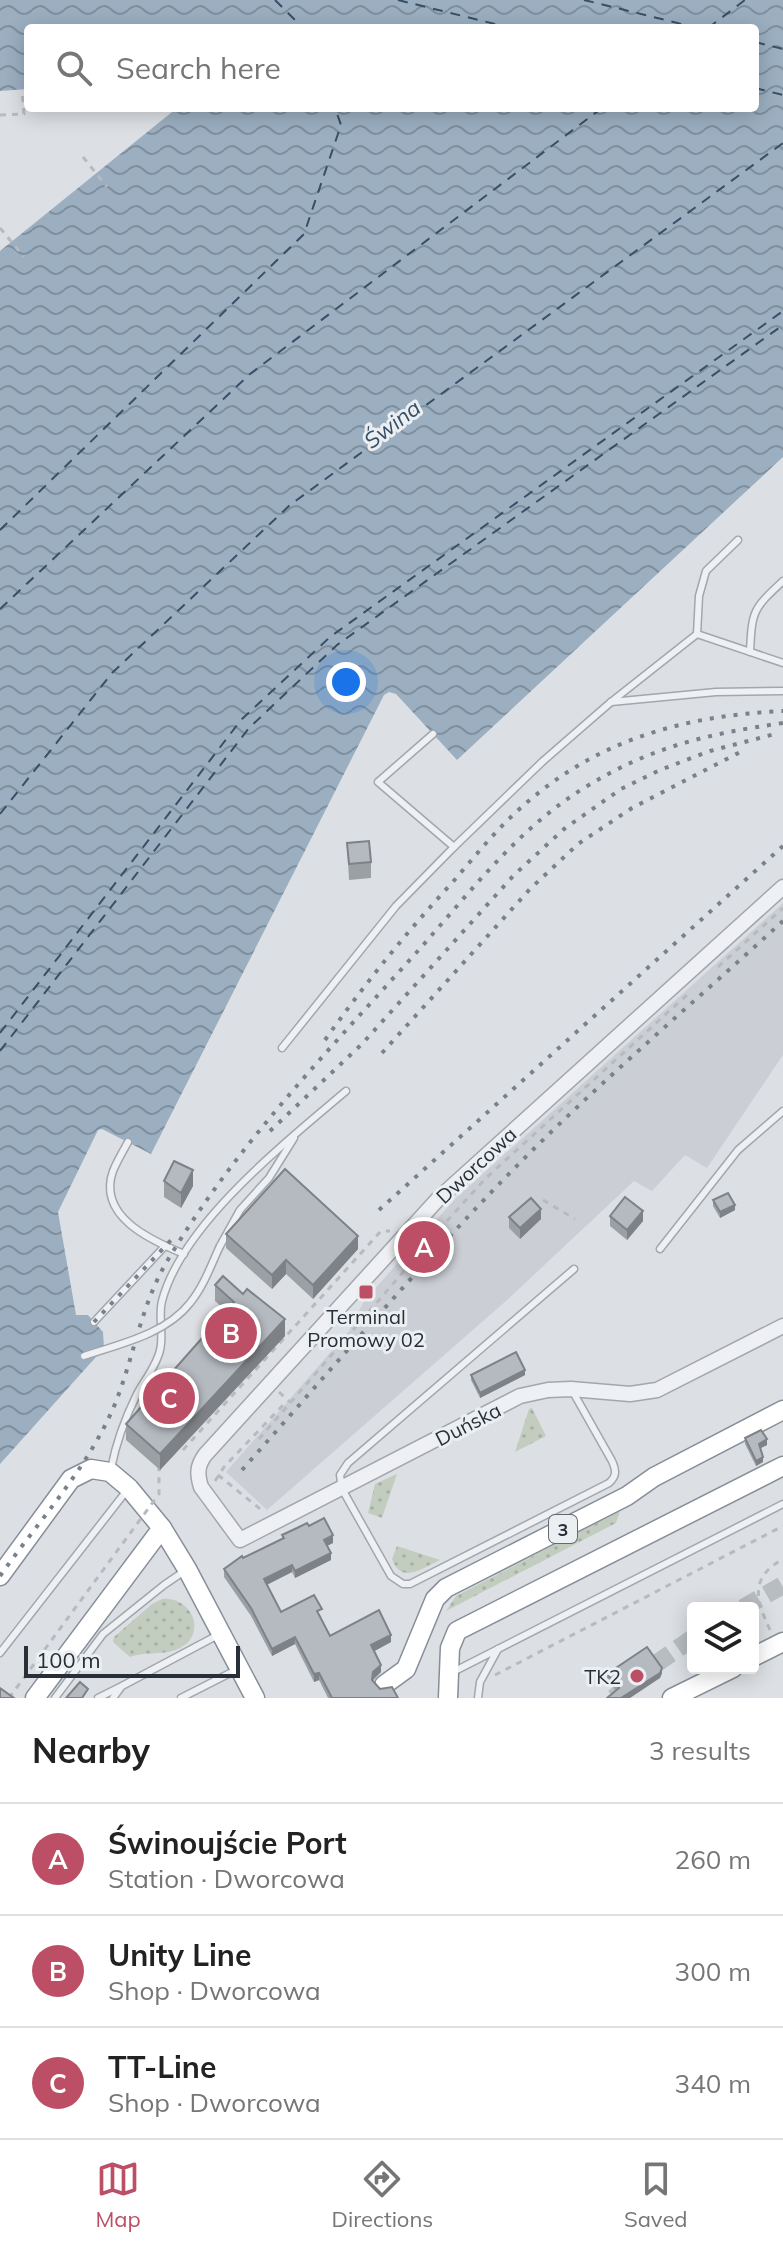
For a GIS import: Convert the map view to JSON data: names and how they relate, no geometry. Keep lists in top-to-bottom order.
{
  "streets": {
    "highway": ["3"],
    "street": ["Dworcowa", "Duńska"]
  },
  "crossings": [
    ["Dworcowa", "Duńska"]
  ],
  "water": ["Świna"],
  "places": {
    "transit": ["Terminal Promowy 02"],
    "other": ["TK2"]
  },
  "scale_bar": "100 m",
  "page": {
    "search": "Search here",
    "pins": ["A", "B", "C"],
    "scale": "100 m",
    "heading": ["Nearby", "3 results"],
    "list": [
      {
        "mark": "A",
        "name": "Świnoujście Port",
        "note": "Station · Dworcowa",
        "value": "260 m"
      },
      {
        "mark": "B",
        "name": "Unity Line",
        "note": "Shop · Dworcowa",
        "value": "300 m"
      },
      {
        "mark": "C",
        "name": "TT-Line",
        "note": "Shop · Dworcowa",
        "value": "340 m"
      }
    ],
    "nav": ["Map", "Directions", "Saved"]
  }
}
